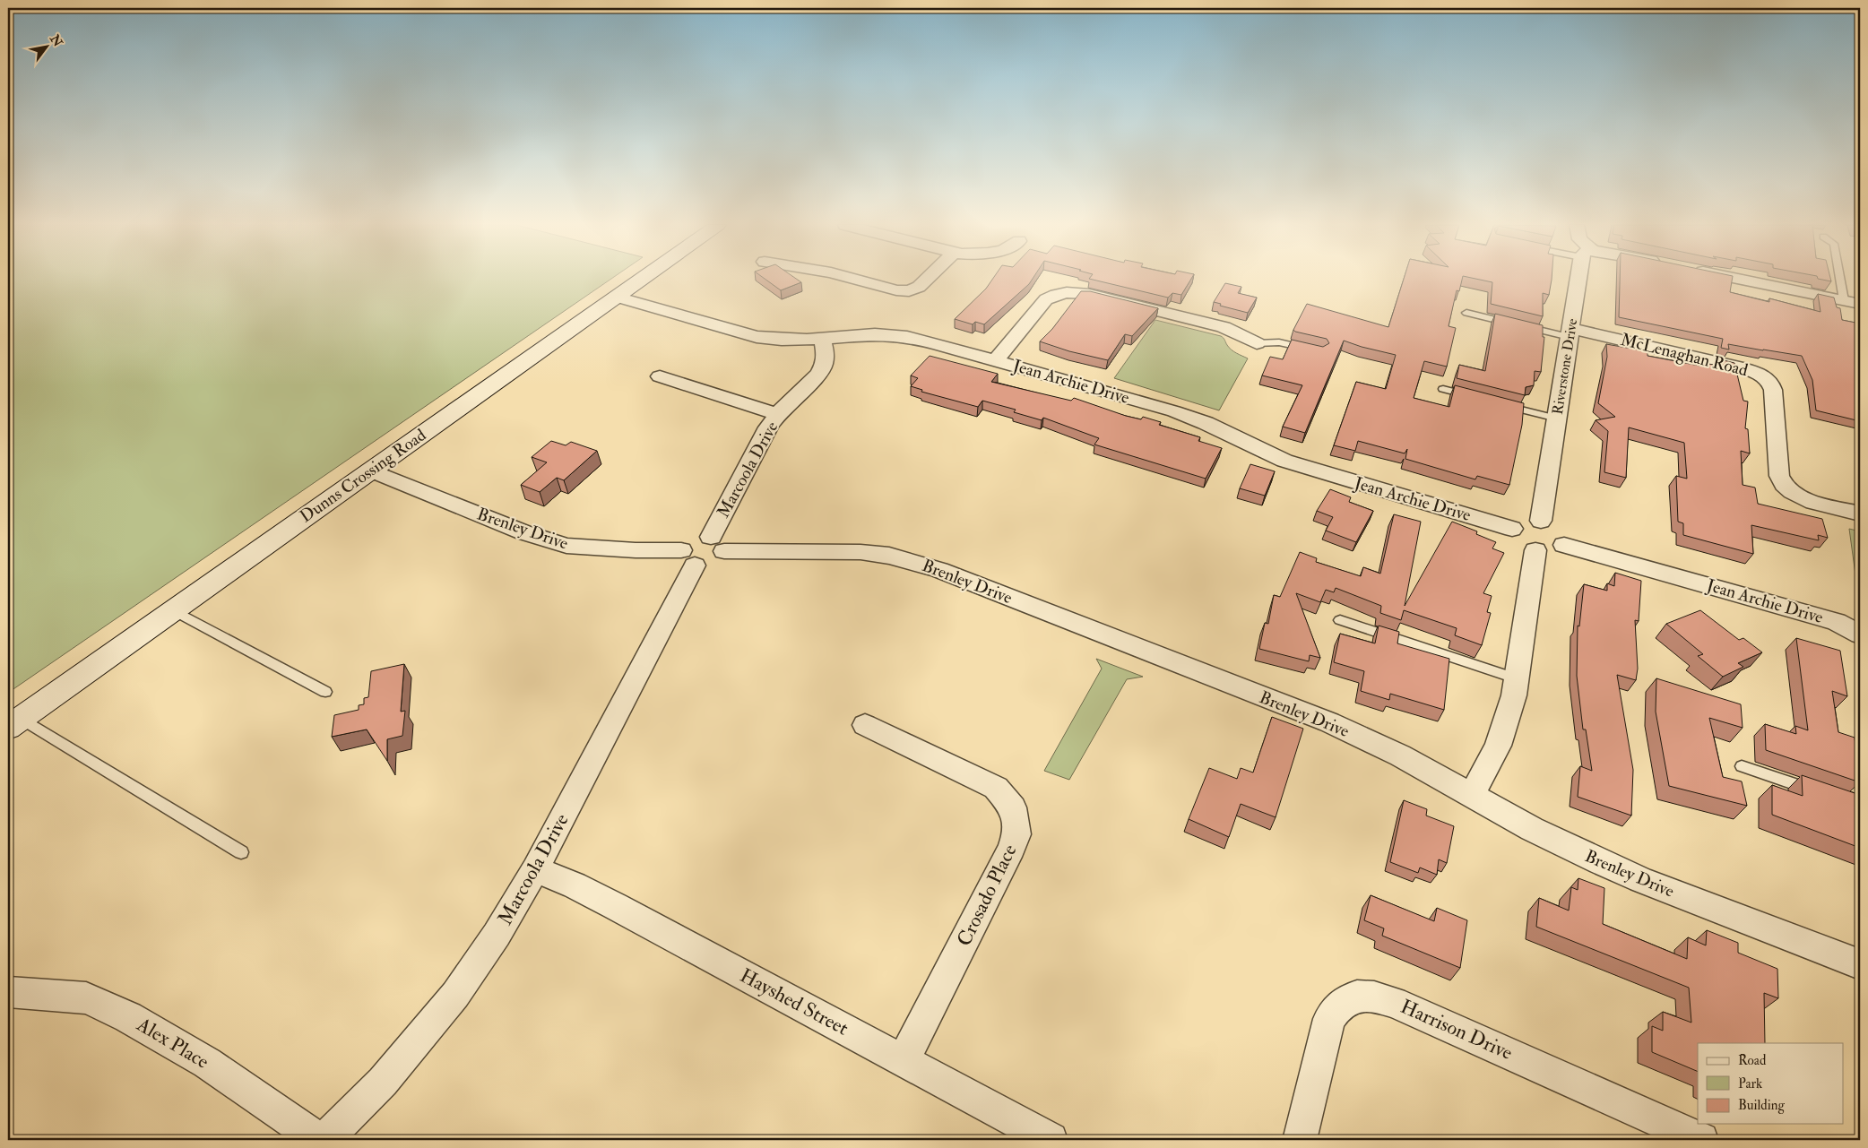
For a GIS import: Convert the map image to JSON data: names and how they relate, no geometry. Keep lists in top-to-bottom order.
{
  "streets": {
    "street": [
      "McLenaghan Road",
      "Riverstone Drive",
      "Jean Archie Drive",
      "Marcoola Drive",
      "Dunns Crossing Road",
      "Brenley Drive",
      "Crosado Place",
      "Hayshed Street",
      "Harrison Drive",
      "Alex Place"
    ]
  },
  "crossings": [
    ["McLenaghan Road", "Riverstone Drive"],
    ["Jean Archie Drive", "Marcoola Drive"],
    ["Jean Archie Drive", "Dunns Crossing Road"],
    ["Marcoola Drive", "Brenley Drive"],
    ["Marcoola Drive", "Hayshed Street"],
    ["Dunns Crossing Road", "Brenley Drive"],
    ["Crosado Place", "Hayshed Street"]
  ],
  "legend": ["Road", "Park", "Building"],
  "north": "top right"
}
